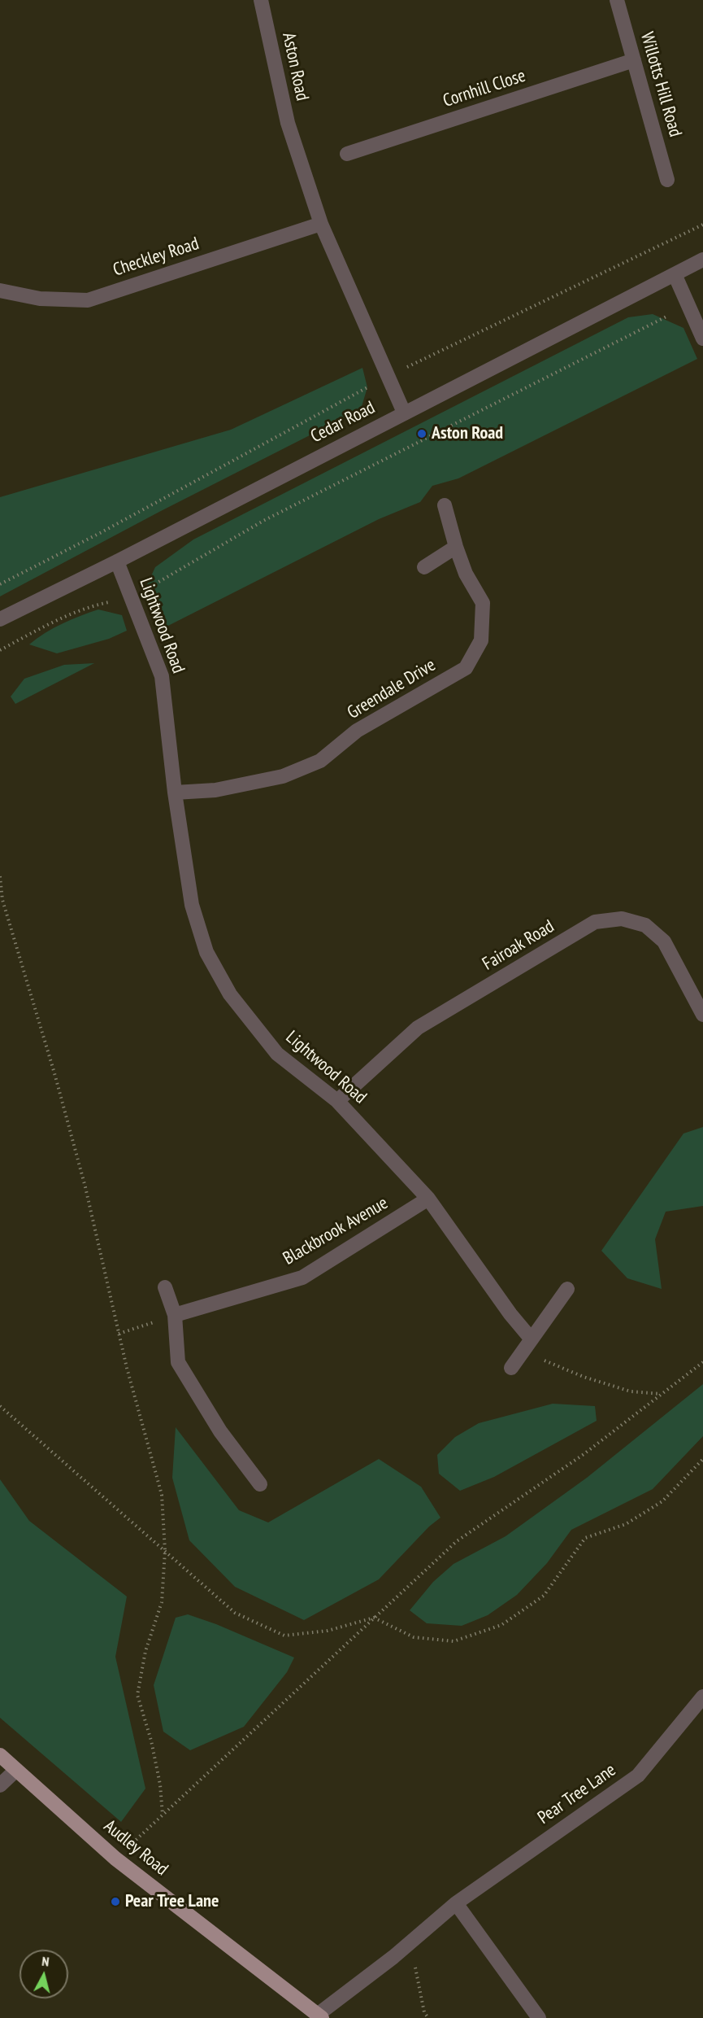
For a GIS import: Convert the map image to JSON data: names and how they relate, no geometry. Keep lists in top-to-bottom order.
{
  "streets": {
    "main road": ["Audley Road"],
    "street": [
      "Aston Road",
      "Willotts Hill Road",
      "Cornhill Close",
      "Checkley Road",
      "Cedar Road",
      "Lightwood Road",
      "Greendale Drive",
      "Fairoak Road",
      "Blackbrook Avenue",
      "Pear Tree Lane"
    ]
  },
  "crossings": [
    ["Aston Road", "Checkley Road"],
    ["Aston Road", "Cedar Road"],
    ["Willotts Hill Road", "Cornhill Close"],
    ["Cedar Road", "Lightwood Road"],
    ["Lightwood Road", "Greendale Drive"],
    ["Lightwood Road", "Fairoak Road"],
    ["Lightwood Road", "Blackbrook Avenue"],
    ["Pear Tree Lane", "Audley Road"]
  ],
  "places": ["Aston Road", "Pear Tree Lane"],
  "north": "top"
}
